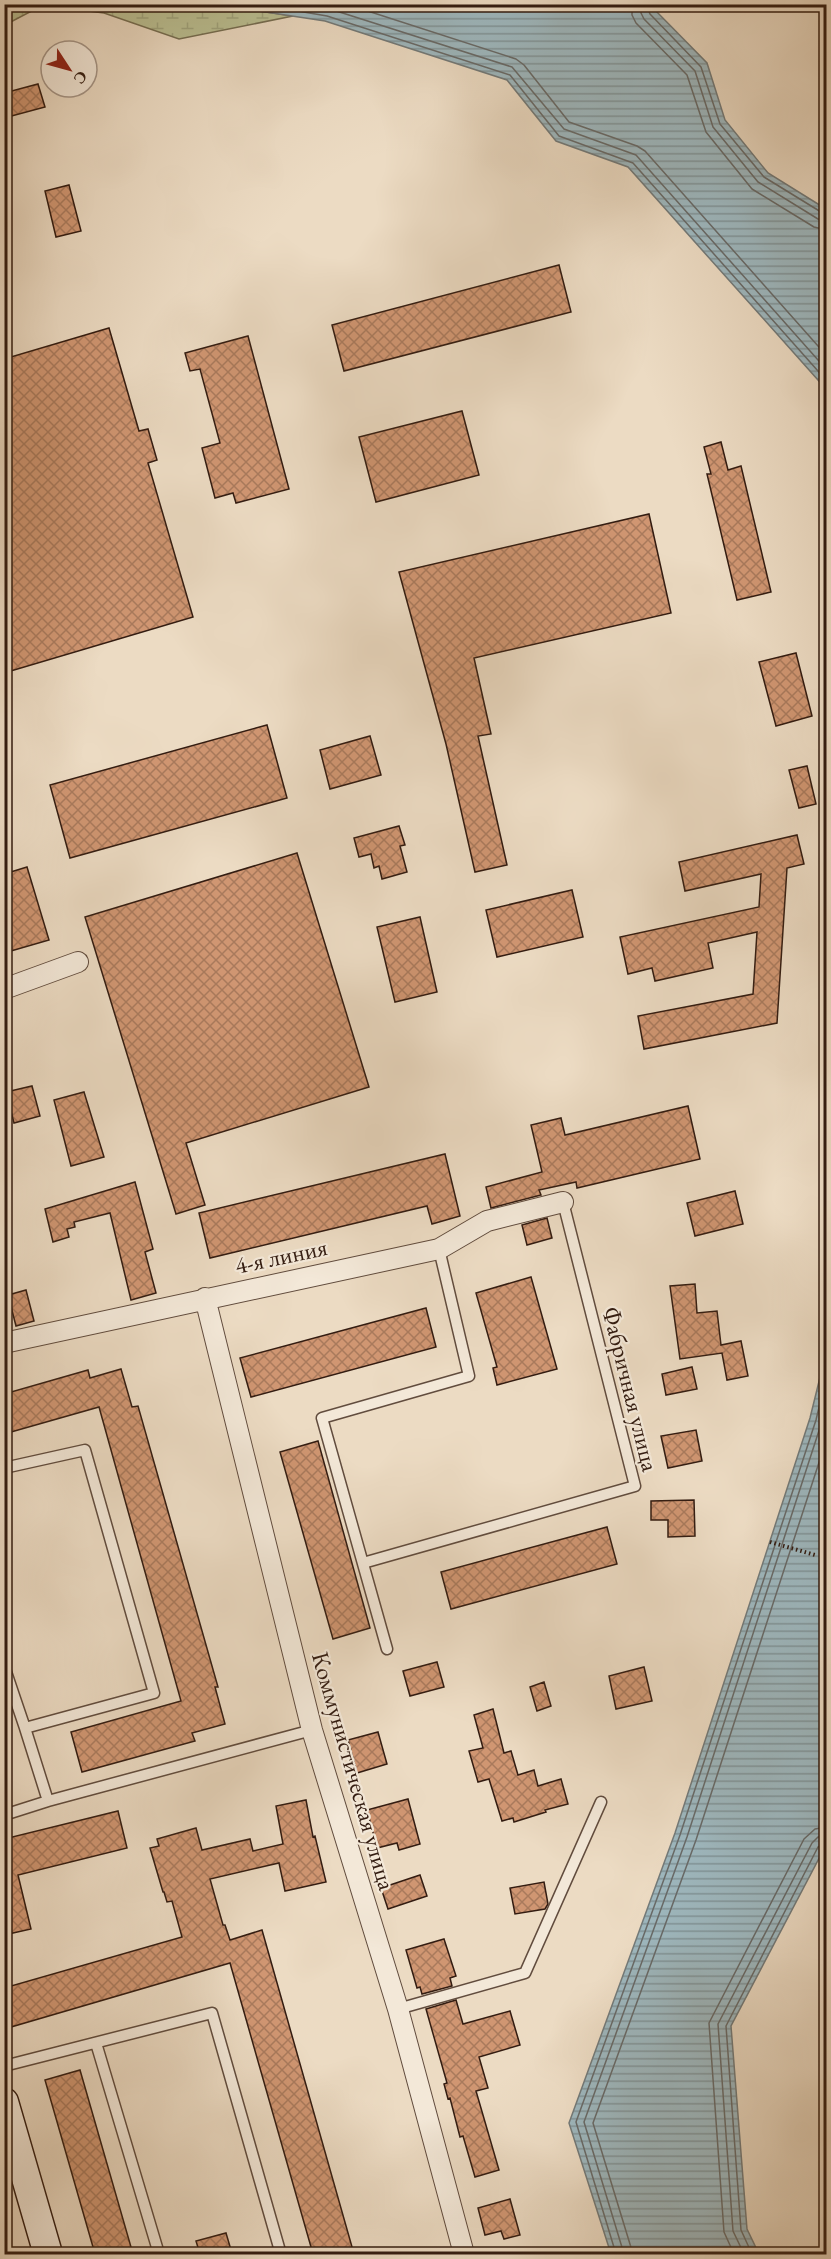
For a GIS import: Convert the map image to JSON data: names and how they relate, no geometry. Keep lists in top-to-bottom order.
{
  "streets": {
    "street": ["4-я линия", "Коммунистическая улица"],
    "lane": ["Фабричная улица"]
  },
  "crossings": [
    ["4-я линия", "Фабричная улица"],
    ["4-я линия", "Коммунистическая улица"]
  ],
  "north": "bottom right"
}
